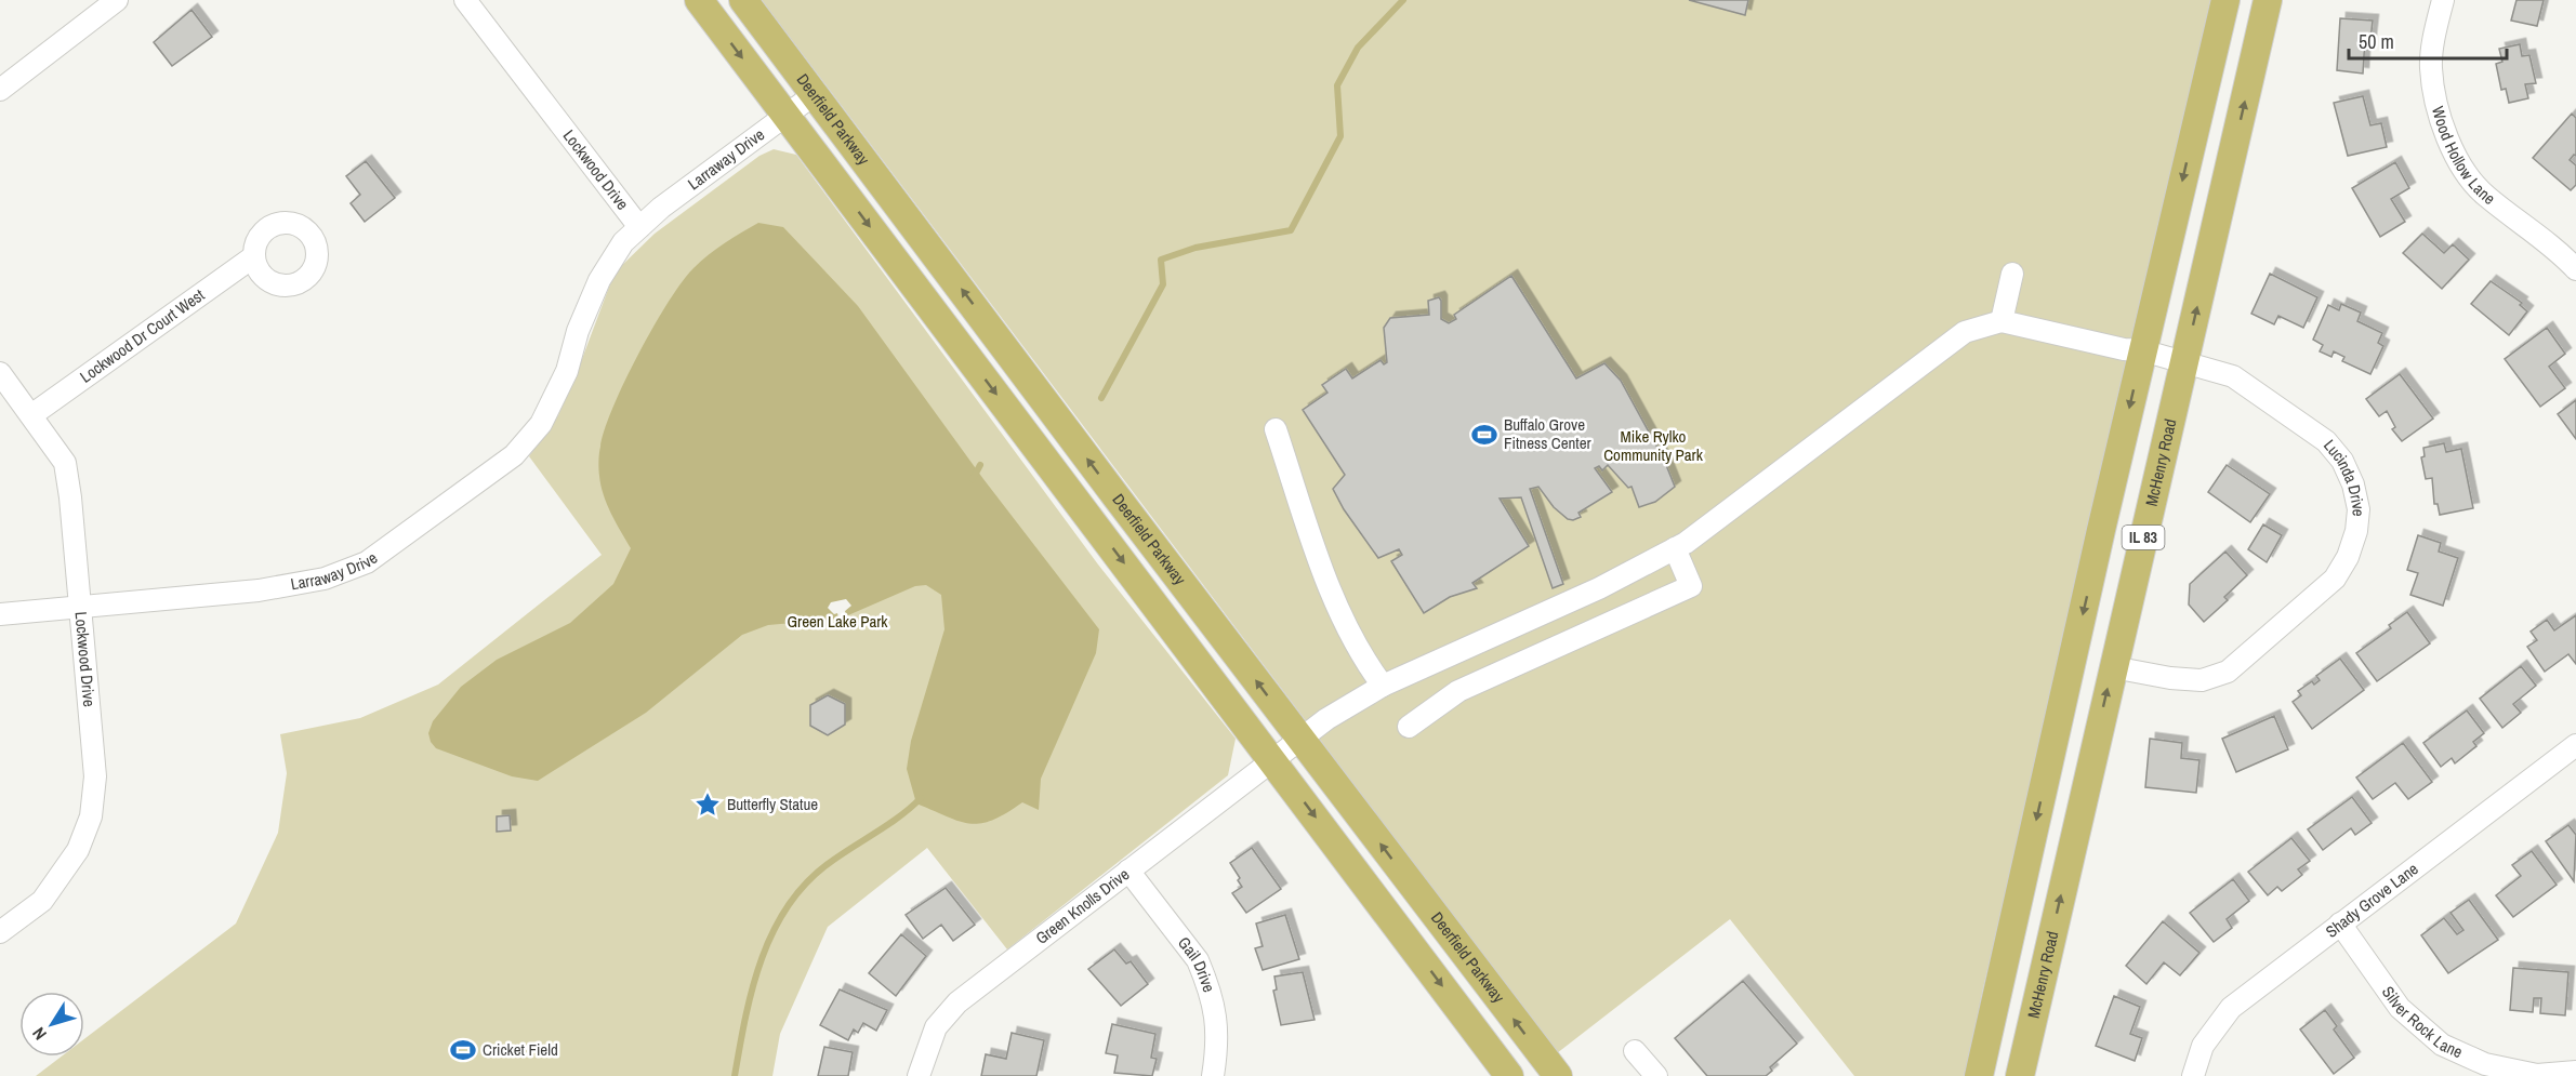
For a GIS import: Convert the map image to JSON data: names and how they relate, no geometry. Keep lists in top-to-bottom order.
{
  "streets": {
    "main road": ["Deerfield Parkway", "McHenry Road", "IL 83"],
    "street": [
      "Wood Hollow Lane",
      "Larraway Drive",
      "Lockwood Drive",
      "Lockwood Dr Court West",
      "Lucinda Drive",
      "Shady Grove Lane",
      "Green Knolls Drive",
      "Gail Drive",
      "Silver Rock Lane"
    ]
  },
  "crossings": [
    ["Deerfield Parkway", "Larraway Drive"],
    ["Deerfield Parkway", "Green Knolls Drive"],
    ["Larraway Drive", "Lockwood Drive"],
    ["Lockwood Drive", "Lockwood Dr Court West"],
    ["McHenry Road", "Lucinda Drive"],
    ["Lucinda Drive", "IL 83"],
    ["Lucinda Drive", "Green Knolls Drive"],
    ["Shady Grove Lane", "Silver Rock Lane"],
    ["Green Knolls Drive", "Gail Drive"]
  ],
  "parks": ["Mike Rylko Community Park", "Green Lake Park"],
  "places": {
    "sports": ["Buffalo Grove Fitness Center", "Cricket Field"],
    "place": ["Butterfly Statue"]
  },
  "scale_bar": "50 m",
  "north": "bottom left"
}
